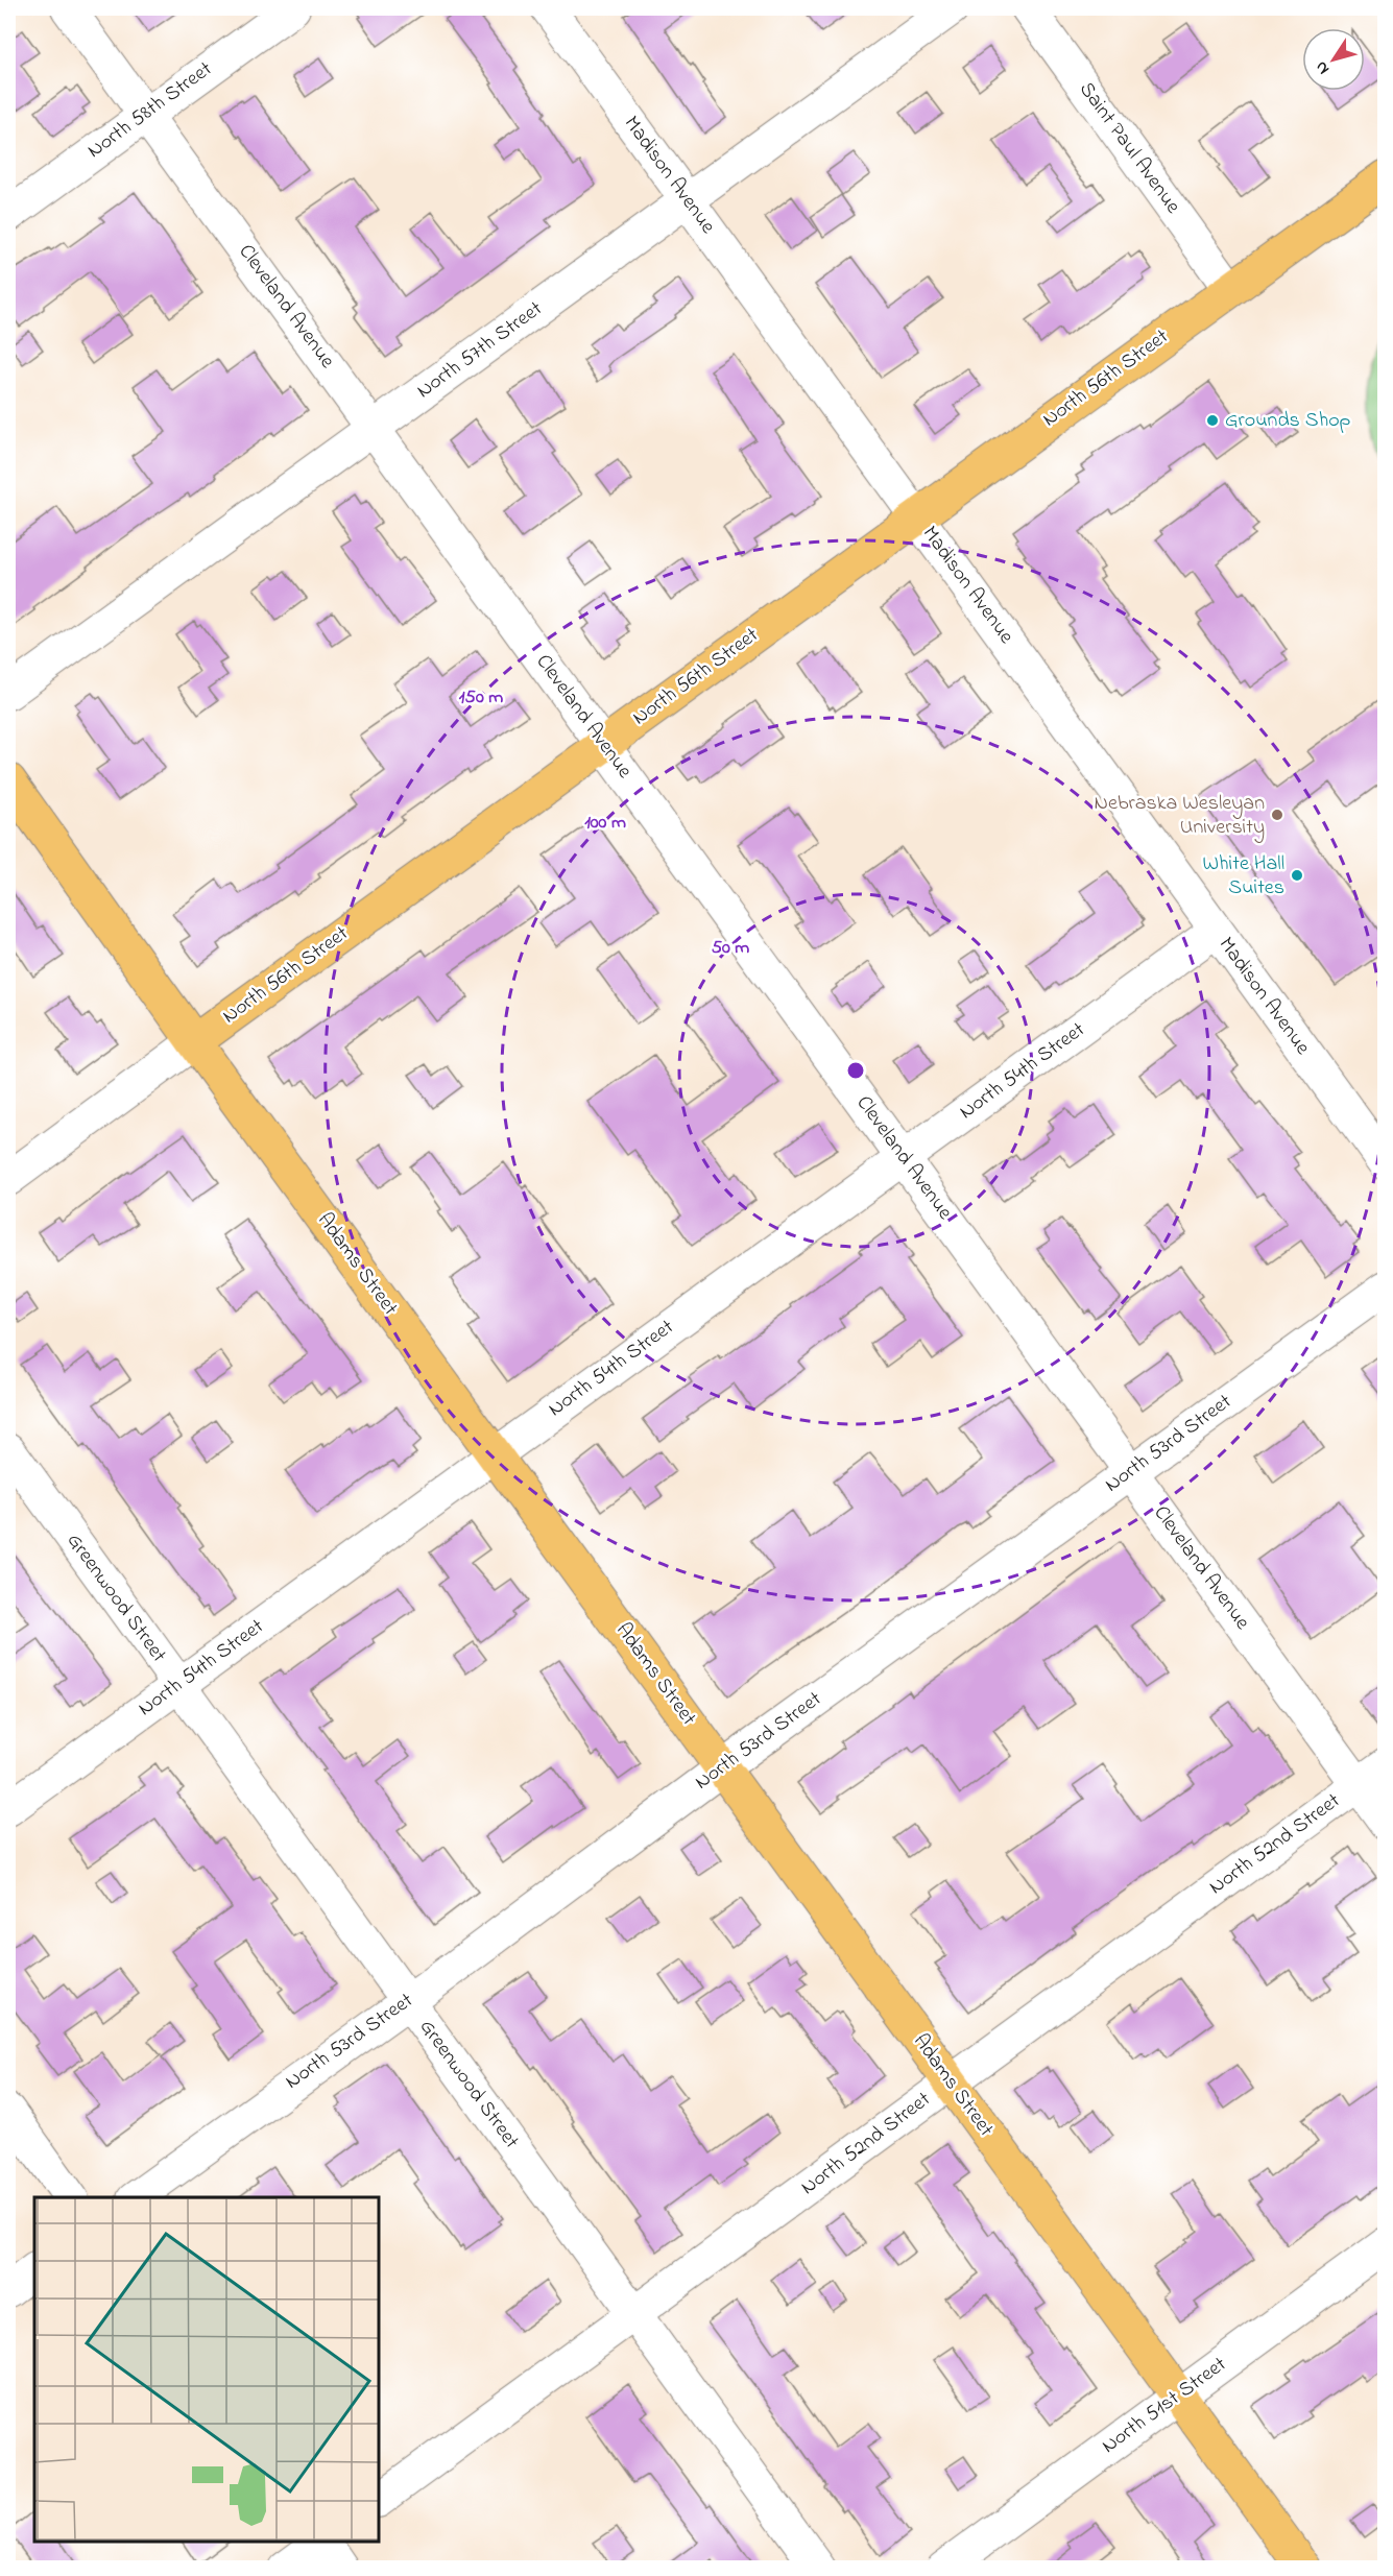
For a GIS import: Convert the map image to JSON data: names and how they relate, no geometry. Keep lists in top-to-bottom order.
{
  "streets": {
    "main road": ["North 56th Street", "Adams Street"],
    "street": [
      "North 58th Street",
      "Saint Paul Avenue",
      "Madison Avenue",
      "Cleveland Avenue",
      "North 57th Street",
      "North 54th Street",
      "North 53rd Street",
      "Greenwood Street",
      "North 52nd Street",
      "North 51st Street"
    ]
  },
  "crossings": [
    ["North 58th Street", "Cleveland Avenue"],
    ["Saint Paul Avenue", "North 56th Street"],
    ["Madison Avenue", "North 57th Street"],
    ["Madison Avenue", "North 56th Street"],
    ["Madison Avenue", "North 54th Street"],
    ["Cleveland Avenue", "North 57th Street"],
    ["Cleveland Avenue", "North 56th Street"],
    ["Cleveland Avenue", "North 54th Street"],
    ["Cleveland Avenue", "North 53rd Street"],
    ["Cleveland Avenue", "North 52nd Street"],
    ["North 56th Street", "Adams Street"],
    ["North 54th Street", "Adams Street"],
    ["North 54th Street", "Greenwood Street"],
    ["Adams Street", "North 53rd Street"],
    ["Adams Street", "North 52nd Street"],
    ["Adams Street", "North 51st Street"],
    ["North 53rd Street", "Greenwood Street"],
    ["Greenwood Street", "North 52nd Street"]
  ],
  "places": ["Grounds Shop", "Nebraska Wesleyan University", "White Hall Suites"],
  "north": "bottom left",
  "rings": ["150 m", "100 m", "50 m"]
}
